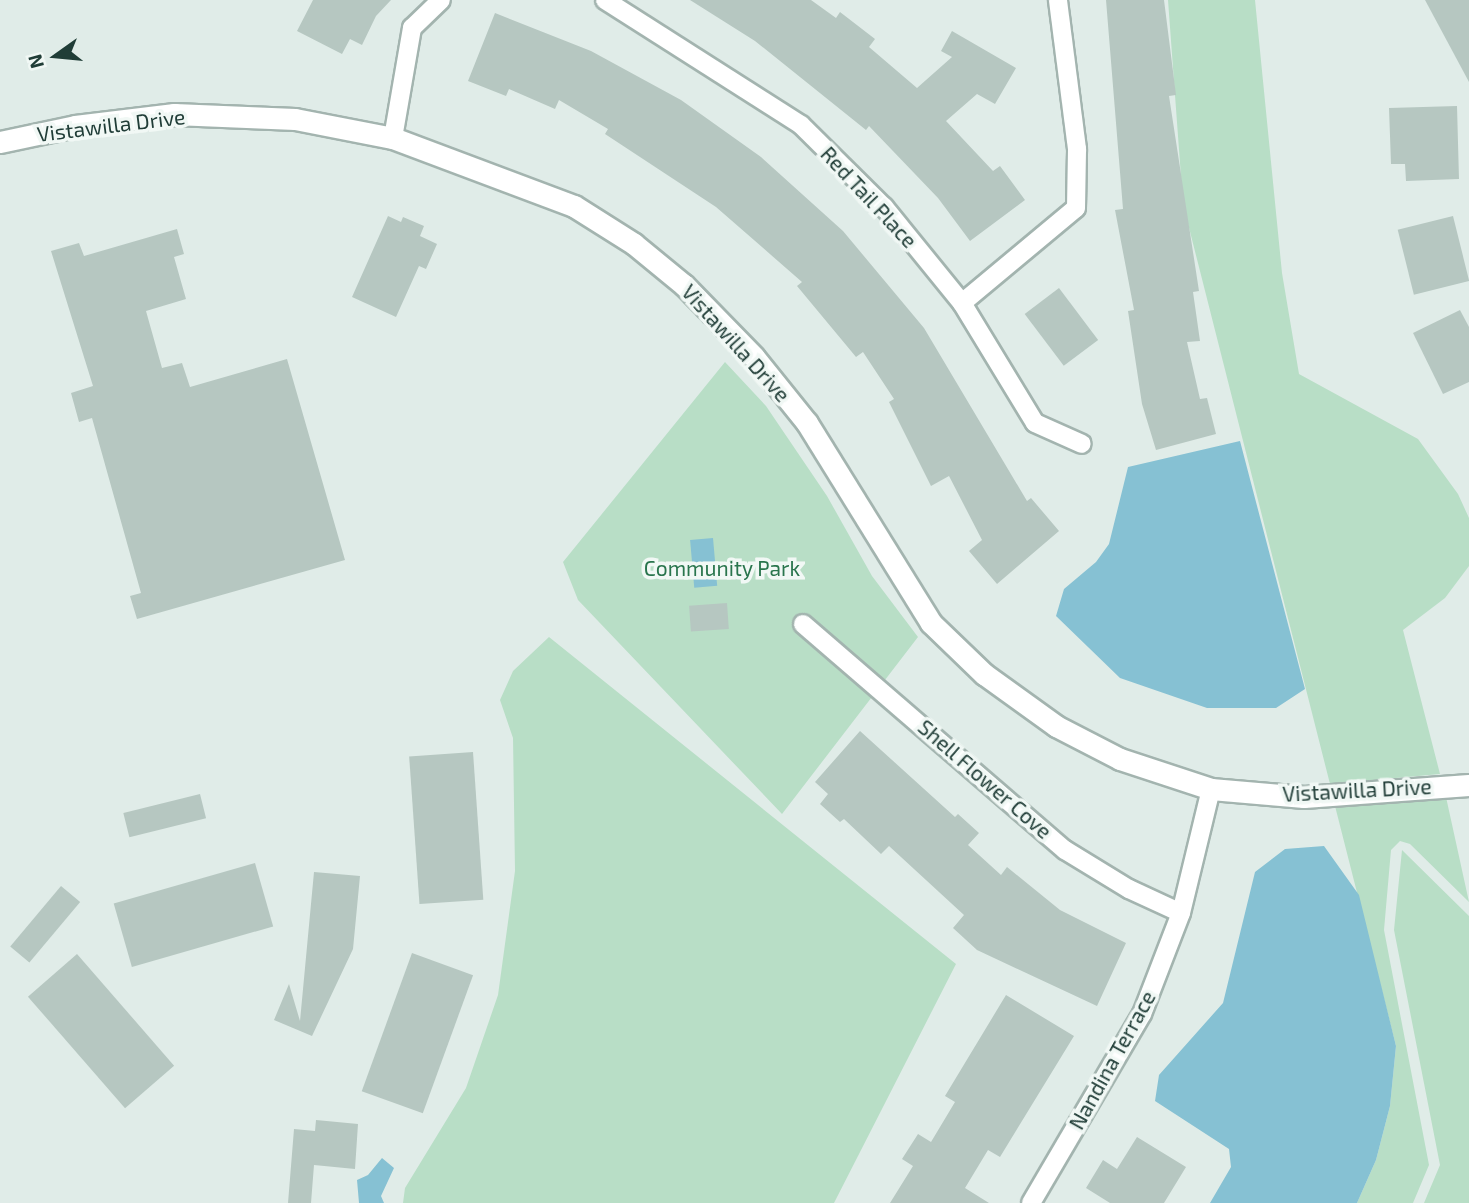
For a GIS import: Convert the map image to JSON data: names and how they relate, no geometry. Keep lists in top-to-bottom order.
{
  "streets": {
    "street": [
      "Vistawilla Drive",
      "Red Tail Place",
      "Shell Flower Cove",
      "Nandina Terrace"
    ]
  },
  "crossings": [
    ["Vistawilla Drive", "Nandina Terrace"],
    ["Shell Flower Cove", "Nandina Terrace"]
  ],
  "parks": ["Community Park"],
  "north": "left"
}
